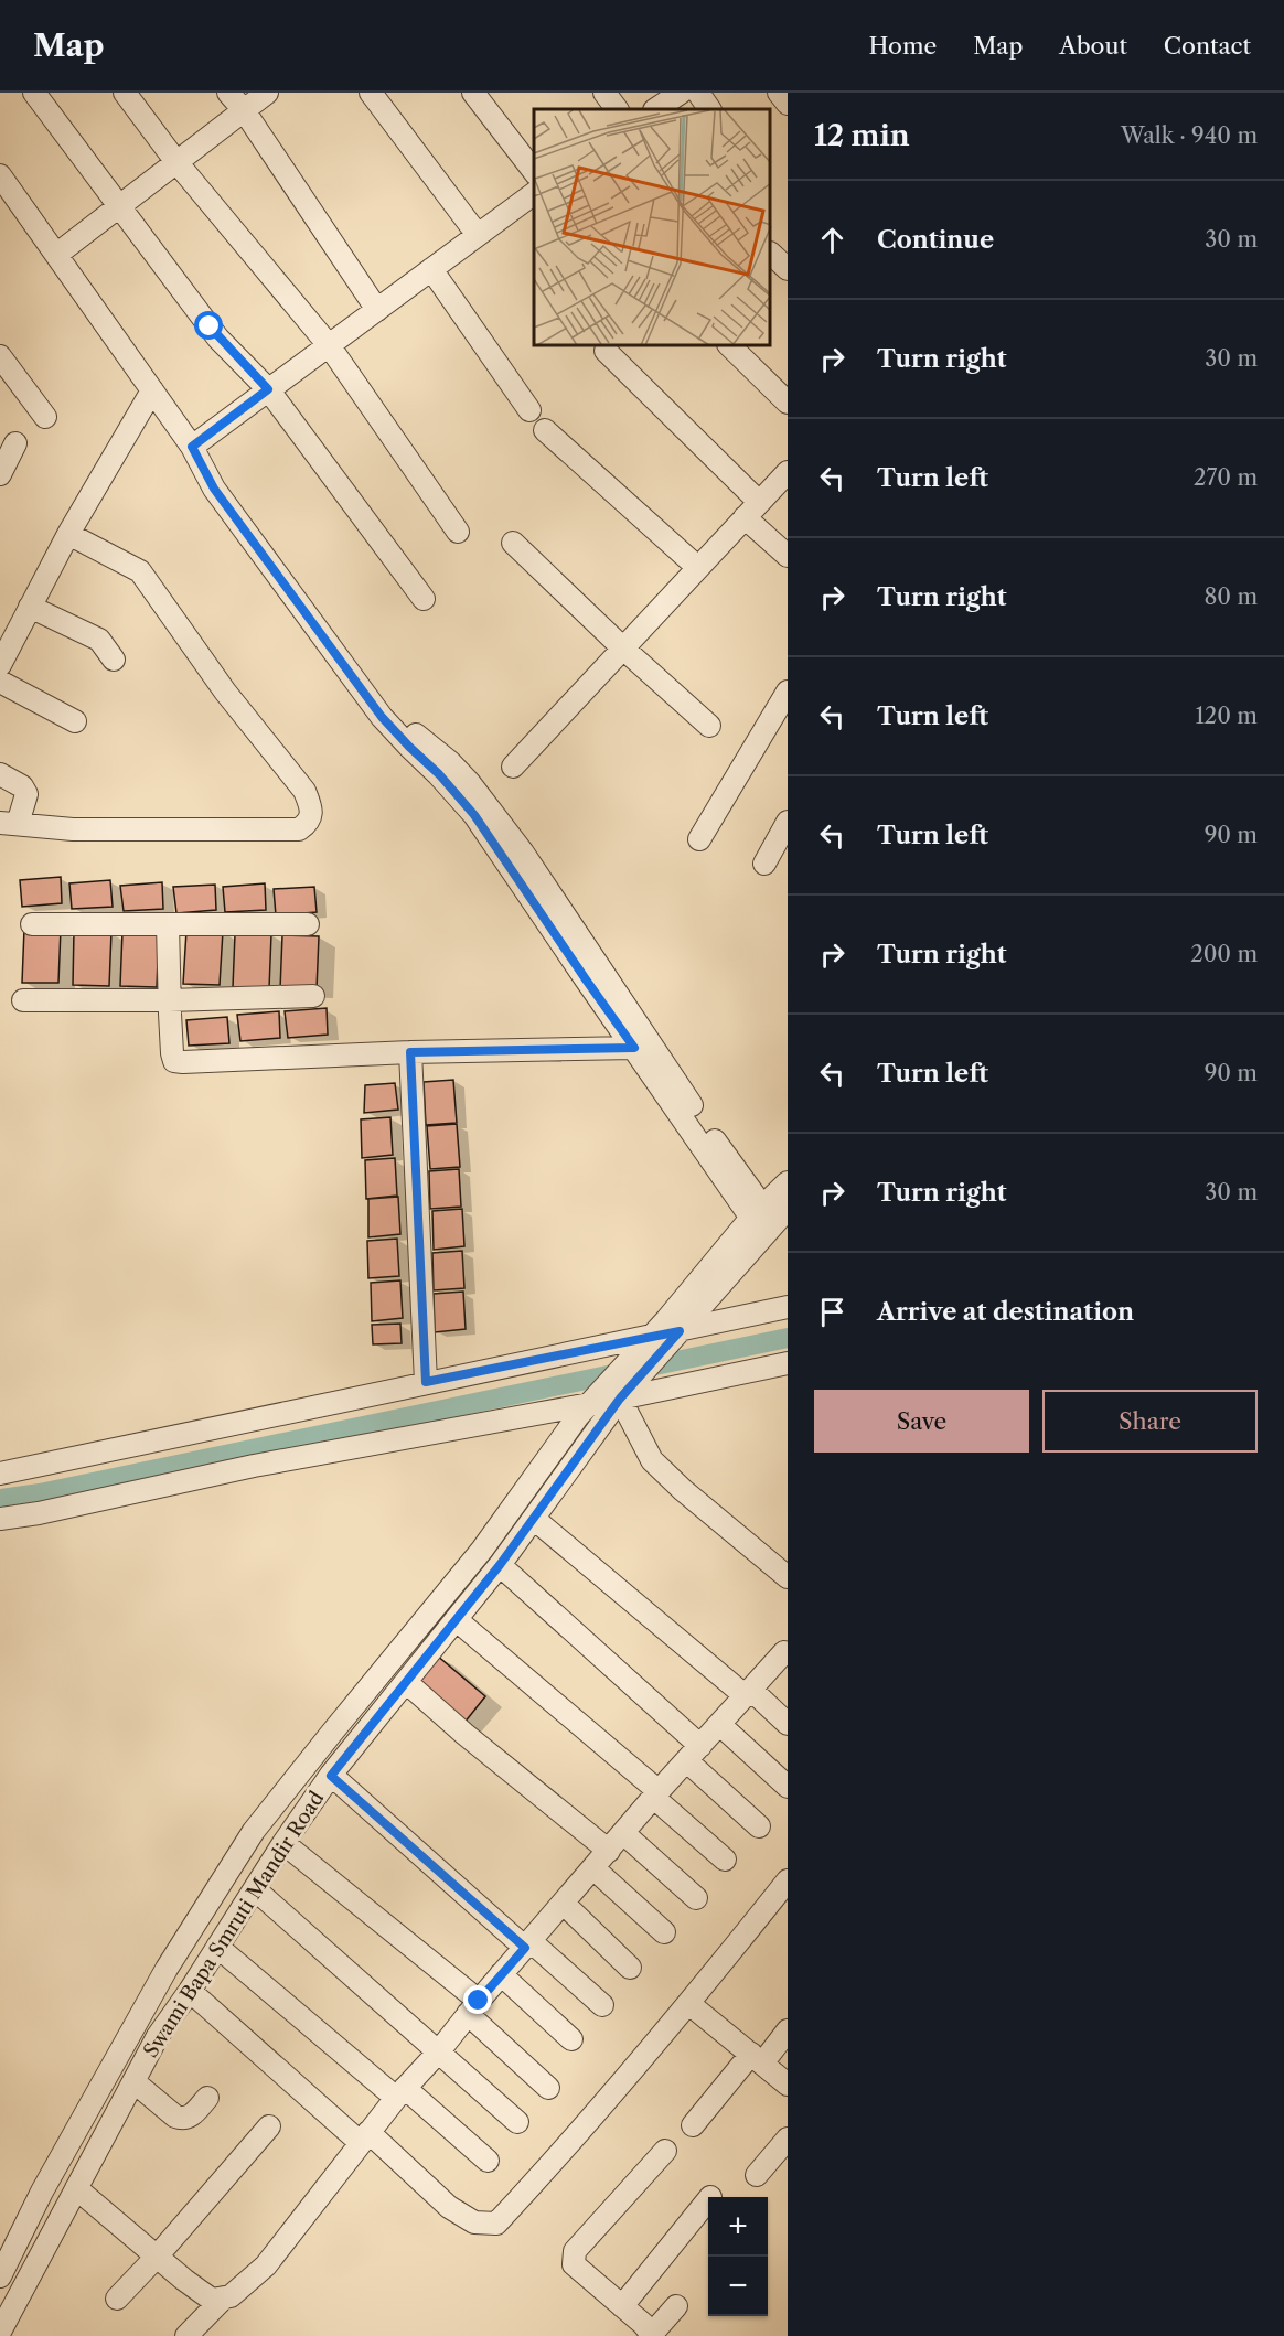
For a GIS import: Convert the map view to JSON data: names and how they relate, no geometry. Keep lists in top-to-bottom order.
{
  "streets": {
    "street": ["Swami Bapa Smruti Mandir Road"]
  },
  "page": {
    "header": "Map",
    "nav": [
      "Home",
      "Map",
      "About",
      "Contact"
    ],
    "heading": ["12 min", "Walk · 940 m"],
    "list": [
      ["Continue", "30 m"],
      ["Turn right", "30 m"],
      ["Turn left", "270 m"],
      ["Turn right", "80 m"],
      ["Turn left", "120 m"],
      ["Turn left", "90 m"],
      ["Turn right", "200 m"],
      ["Turn left", "90 m"],
      ["Turn right", "30 m"],
      "Arrive at destination"
    ],
    "buttons": ["Save", "Share"],
    "map_buttons": ["+", "−"]
  }
}
